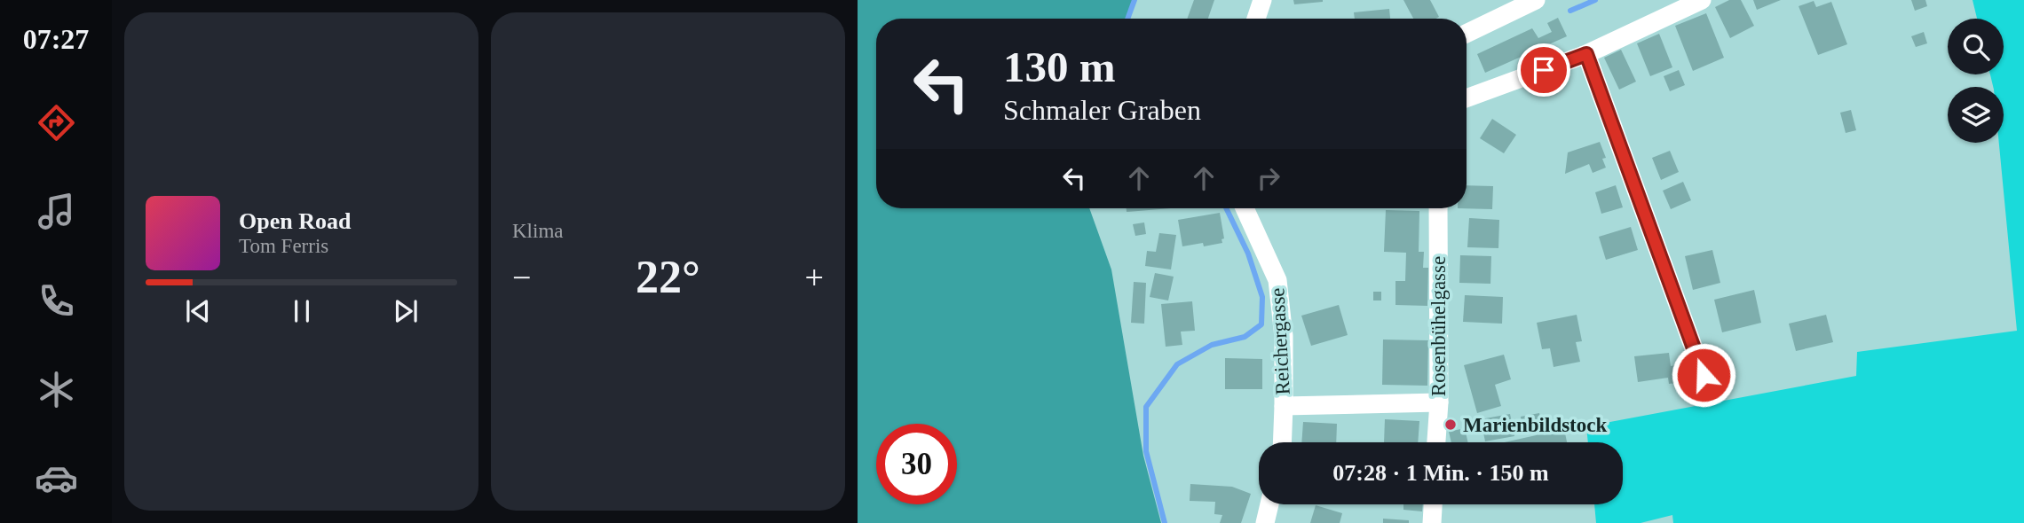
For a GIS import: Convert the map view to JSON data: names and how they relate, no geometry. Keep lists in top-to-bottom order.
{
  "streets": {
    "street": ["Rosenbühelgasse", "Reichergasse"]
  },
  "places": ["Marienbildstock"],
  "page": {
    "tabs": "07:27",
    "tile": "Klima",
    "turn": ["130 m", "Schmaler Graben"],
    "song": ["Open Road", "Tom Ferris"],
    "heat": ["−", "22°", "+"],
    "limit": "30",
    "trip": "07:28 · 1 Min. · 150 m"
  }
}
